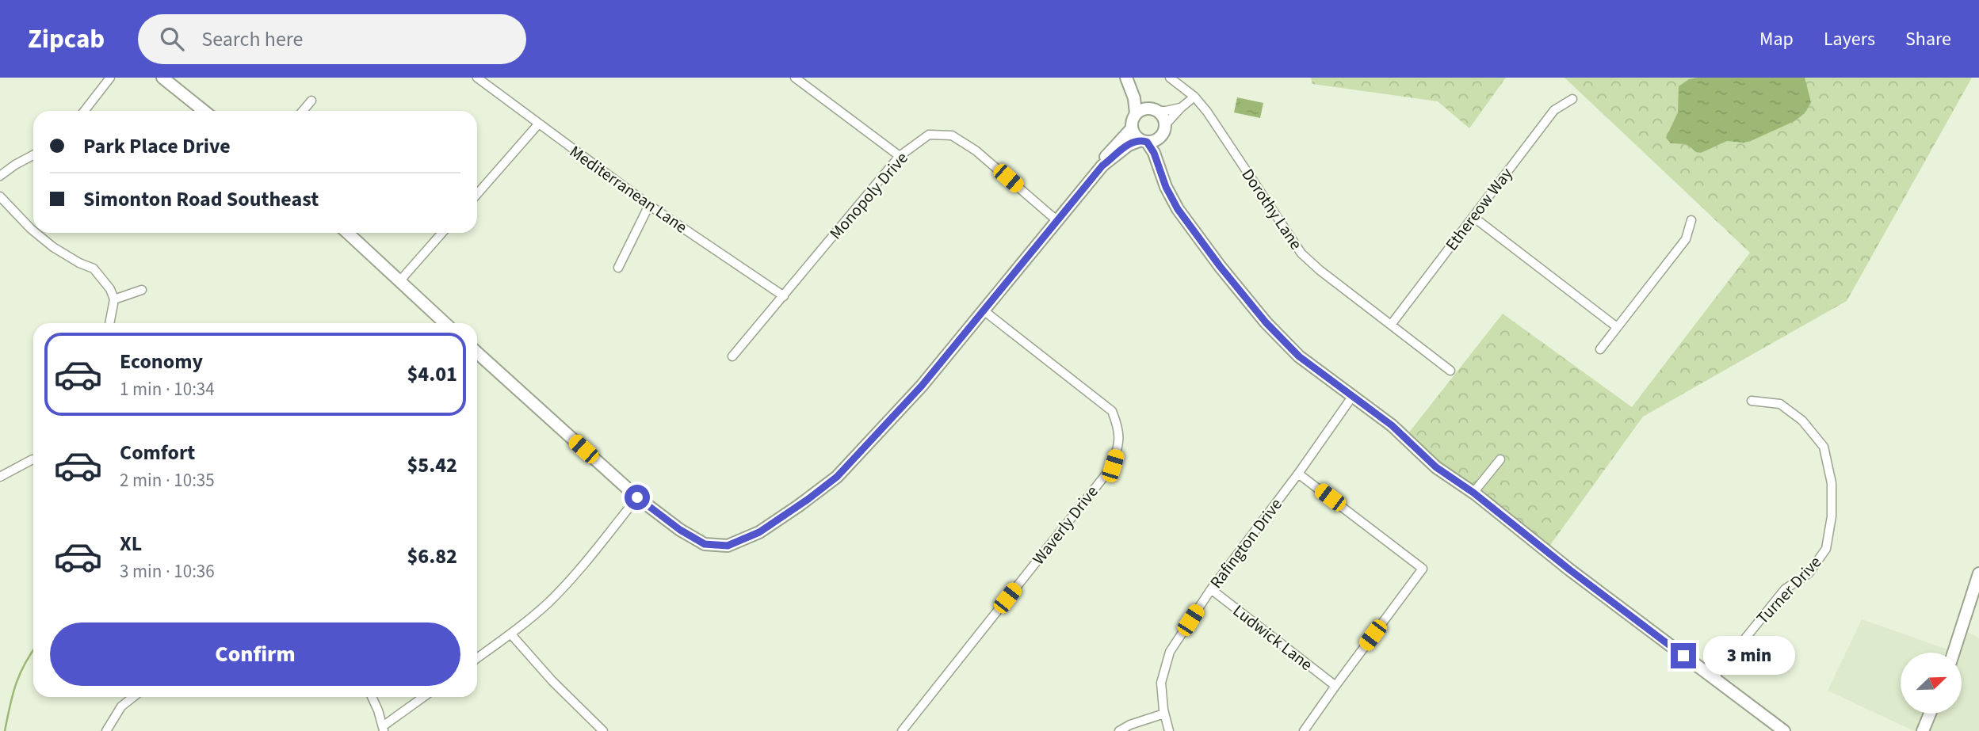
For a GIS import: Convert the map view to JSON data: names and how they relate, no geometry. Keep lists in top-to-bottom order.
{
  "streets": {
    "street": [
      "Mediterranean Lane",
      "Monopoly Drive",
      "Dorothy Lane",
      "Ethereow Way",
      "Waverly Drive",
      "Rafington Drive",
      "Turner Drive",
      "Ludwick Lane"
    ]
  },
  "crossings": [
    ["Mediterranean Lane", "Monopoly Drive"],
    ["Dorothy Lane", "Ethereow Way"],
    ["Rafington Drive", "Ludwick Lane"]
  ],
  "north": "top right",
  "page": {
    "header": "Zipcab",
    "search": "Search here",
    "nav": ["Map", "Layers", "Share"],
    "banner": ["Park Place Drive", "Simonton Road Southeast"],
    "list": [
      {
        "name": "Economy",
        "note": "1 min · 10:34",
        "value": "$4.01"
      },
      {
        "name": "Comfort",
        "note": "2 min · 10:35",
        "value": "$5.42"
      },
      {
        "name": "XL",
        "note": "3 min · 10:36",
        "value": "$6.82"
      }
    ],
    "buttons": "Confirm",
    "bubble": "3 min"
  }
}
